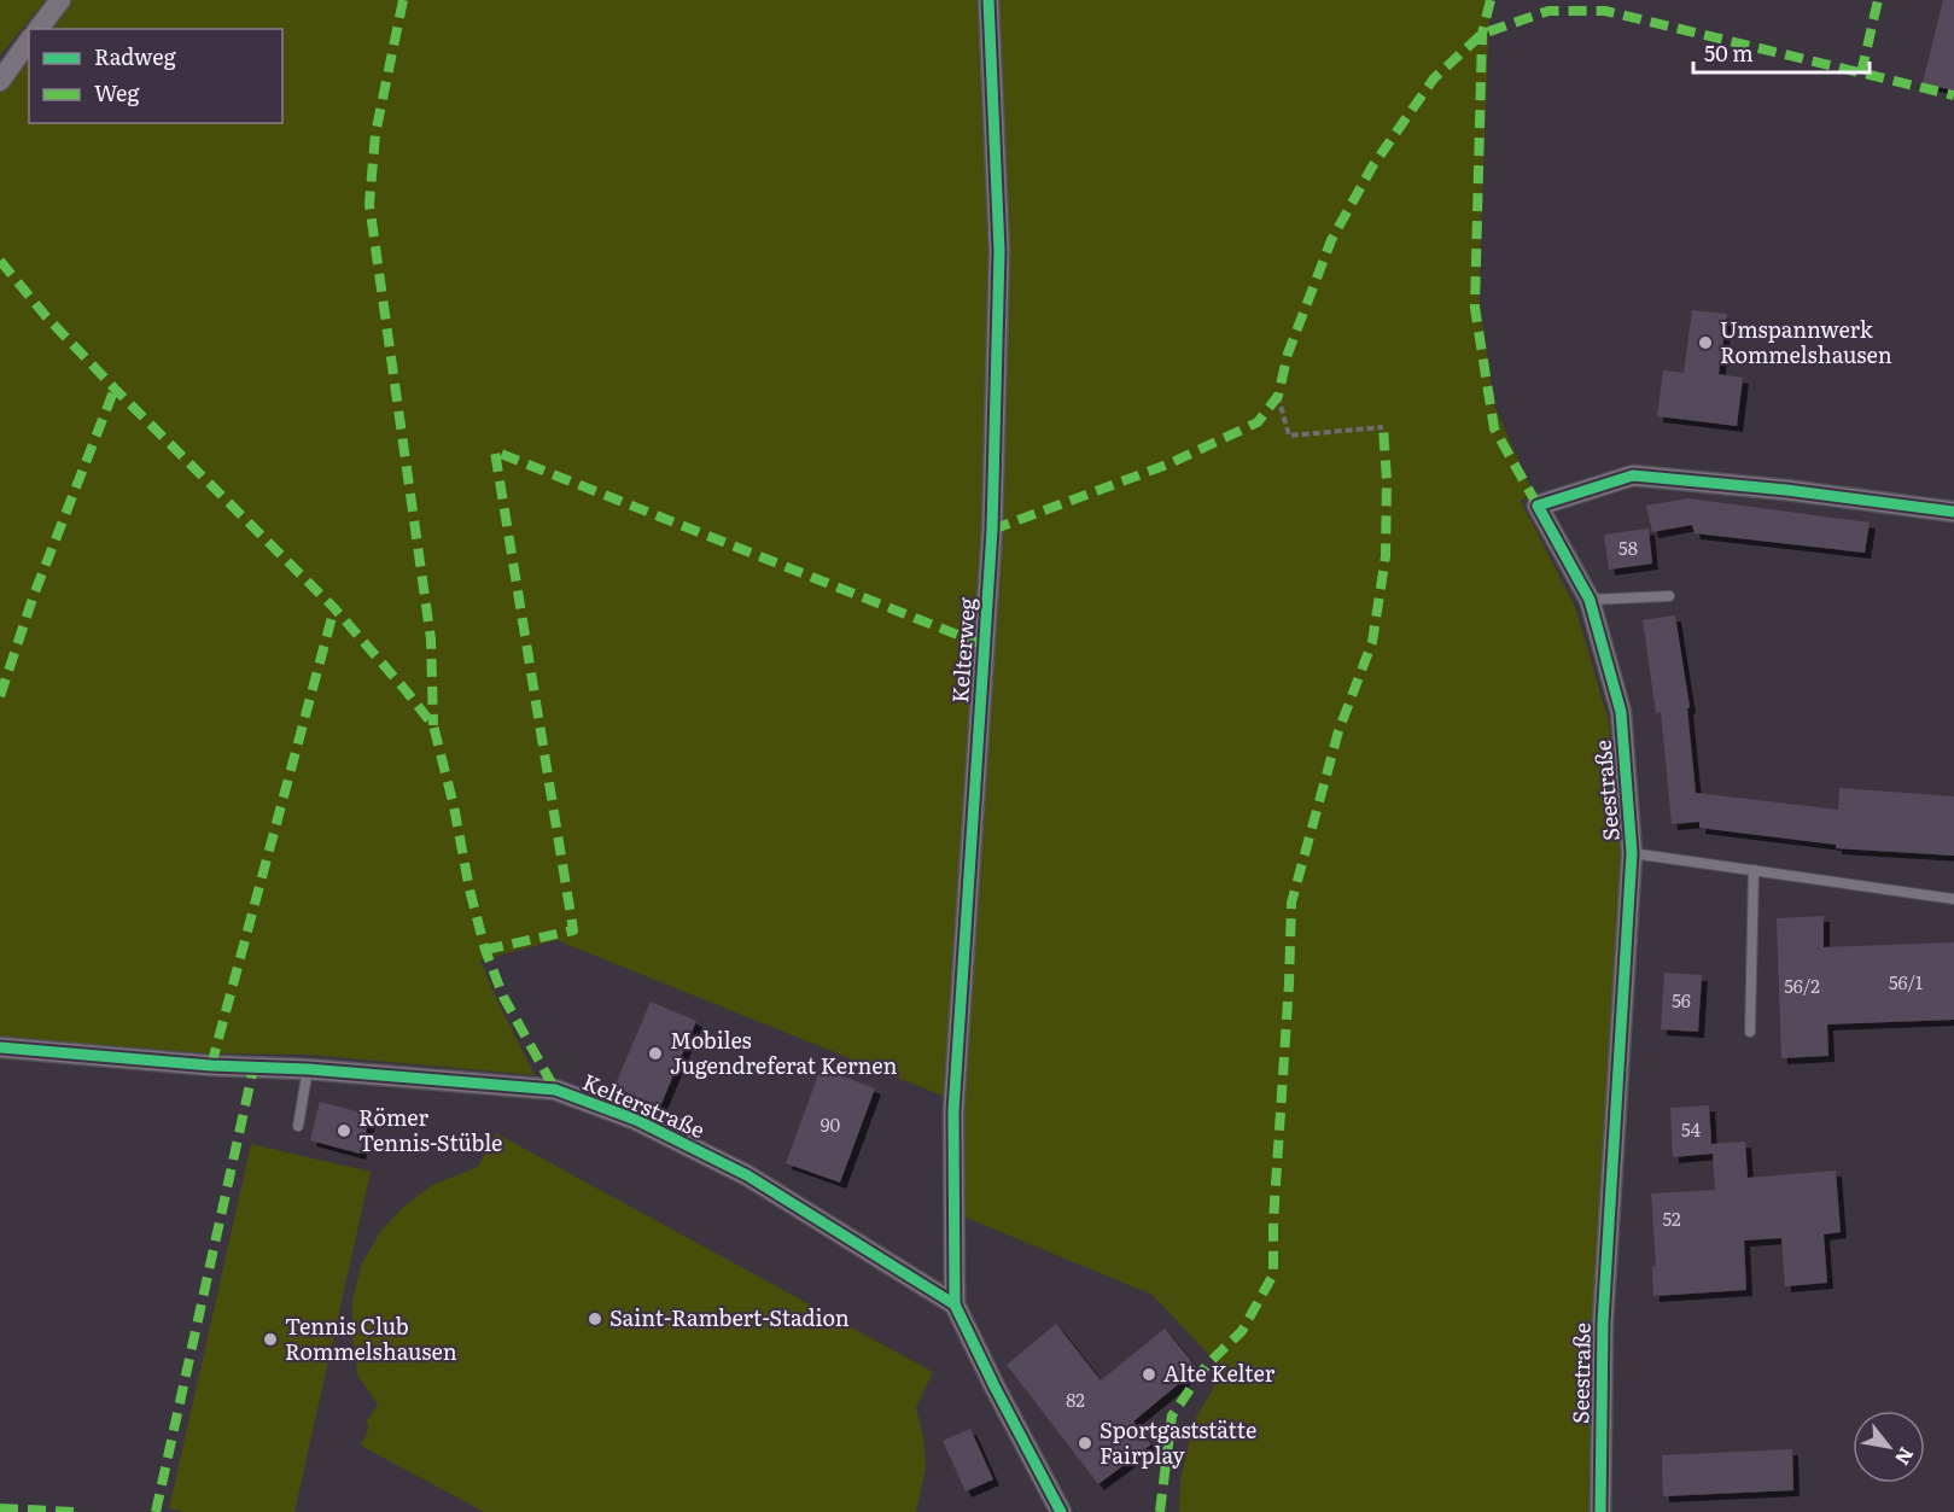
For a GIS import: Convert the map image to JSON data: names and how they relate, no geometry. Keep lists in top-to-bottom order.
{
  "streets": {
    "street": ["Kelterweg", "Seestraße", "Kelterstraße"]
  },
  "crossings": [
    ["Kelterweg", "Kelterstraße"]
  ],
  "places": [
    "Umspannwerk Rommelshausen",
    "Mobiles Jugendreferat Kernen",
    "Römer Tennis-Stüble",
    "Saint-Rambert-Stadion",
    "Tennis Club Rommelshausen",
    "Alte Kelter",
    "Sportgaststätte Fairplay"
  ],
  "house_numbers": [
    "58",
    "56/1",
    "56/2",
    "56",
    "90",
    "54",
    "52",
    "82"
  ],
  "legend": ["Radweg", "Weg"],
  "scale_bar": "50 m",
  "north": "bottom right"
}
